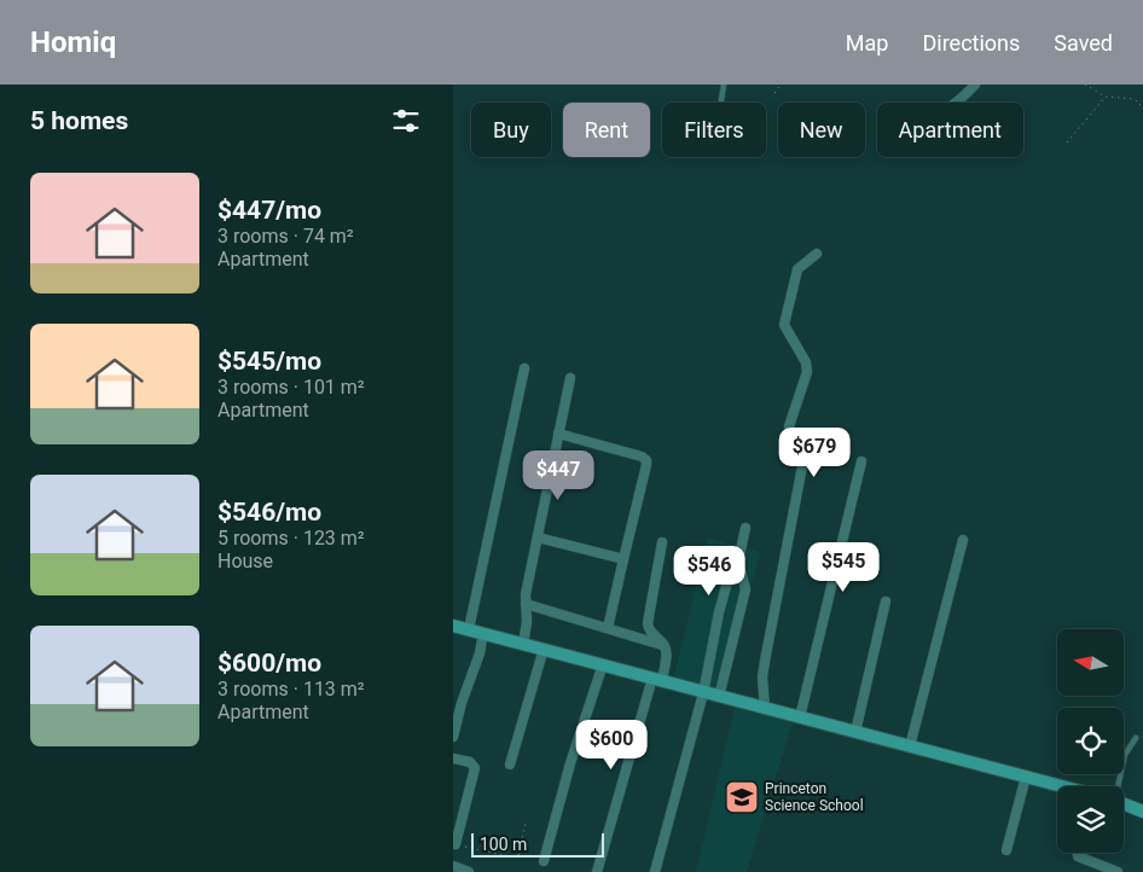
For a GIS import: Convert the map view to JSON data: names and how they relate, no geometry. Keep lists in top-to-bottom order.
{
  "places": {
    "school or university": ["Princeton Science School"]
  },
  "scale_bar": "100 m",
  "north": "left",
  "page": {
    "header": "Homiq",
    "nav": ["Map", "Directions", "Saved"],
    "heading": "5 homes",
    "chip": [
      "Buy",
      "Rent",
      "Filters",
      "New",
      "Apartment"
    ],
    "list": [
      {
        "name": "$447/mo",
        "note": "3 rooms · 74 m² · Apartment"
      },
      {
        "name": "$545/mo",
        "note": "3 rooms · 101 m² · Apartment"
      },
      {
        "name": "$546/mo",
        "note": "5 rooms · 123 m² · House"
      },
      {
        "name": "$600/mo",
        "note": "3 rooms · 113 m² · Apartment"
      }
    ],
    "price": [
      "$679",
      "$447",
      "$545",
      "$546",
      "$600"
    ],
    "scale": "100 m"
  }
}
